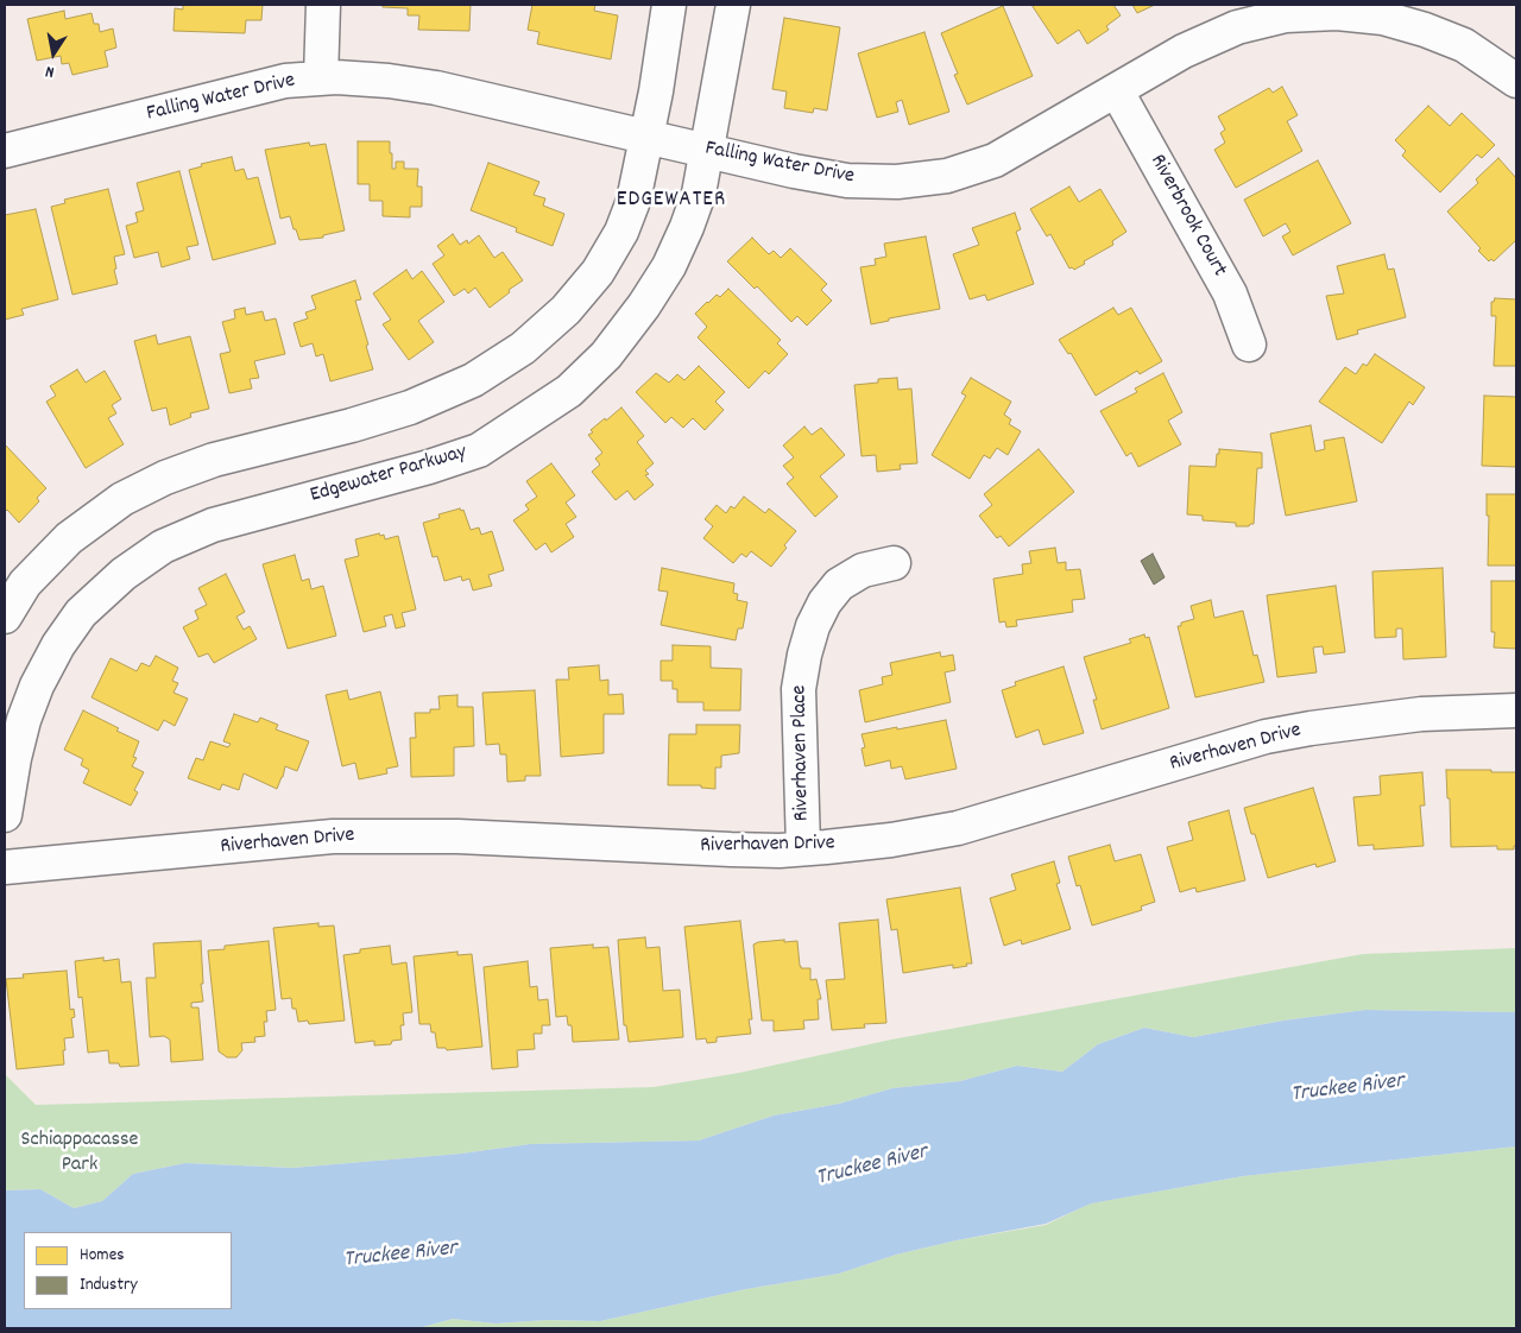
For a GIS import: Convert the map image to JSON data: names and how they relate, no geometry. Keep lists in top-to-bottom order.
{
  "streets": {
    "street": [
      "Falling Water Drive",
      "Riverbrook Court",
      "Edgewater Parkway",
      "Riverhaven Drive",
      "Riverhaven Place"
    ]
  },
  "crossings": [
    ["Falling Water Drive", "Riverbrook Court"],
    ["Falling Water Drive", "Edgewater Parkway"],
    ["Riverhaven Drive", "Riverhaven Place"]
  ],
  "districts": ["EDGEWATER"],
  "water": ["Truckee River"],
  "parks": ["Schiappacasse Park"],
  "legend": ["Homes", "Industry"],
  "north": "bottom"
}
